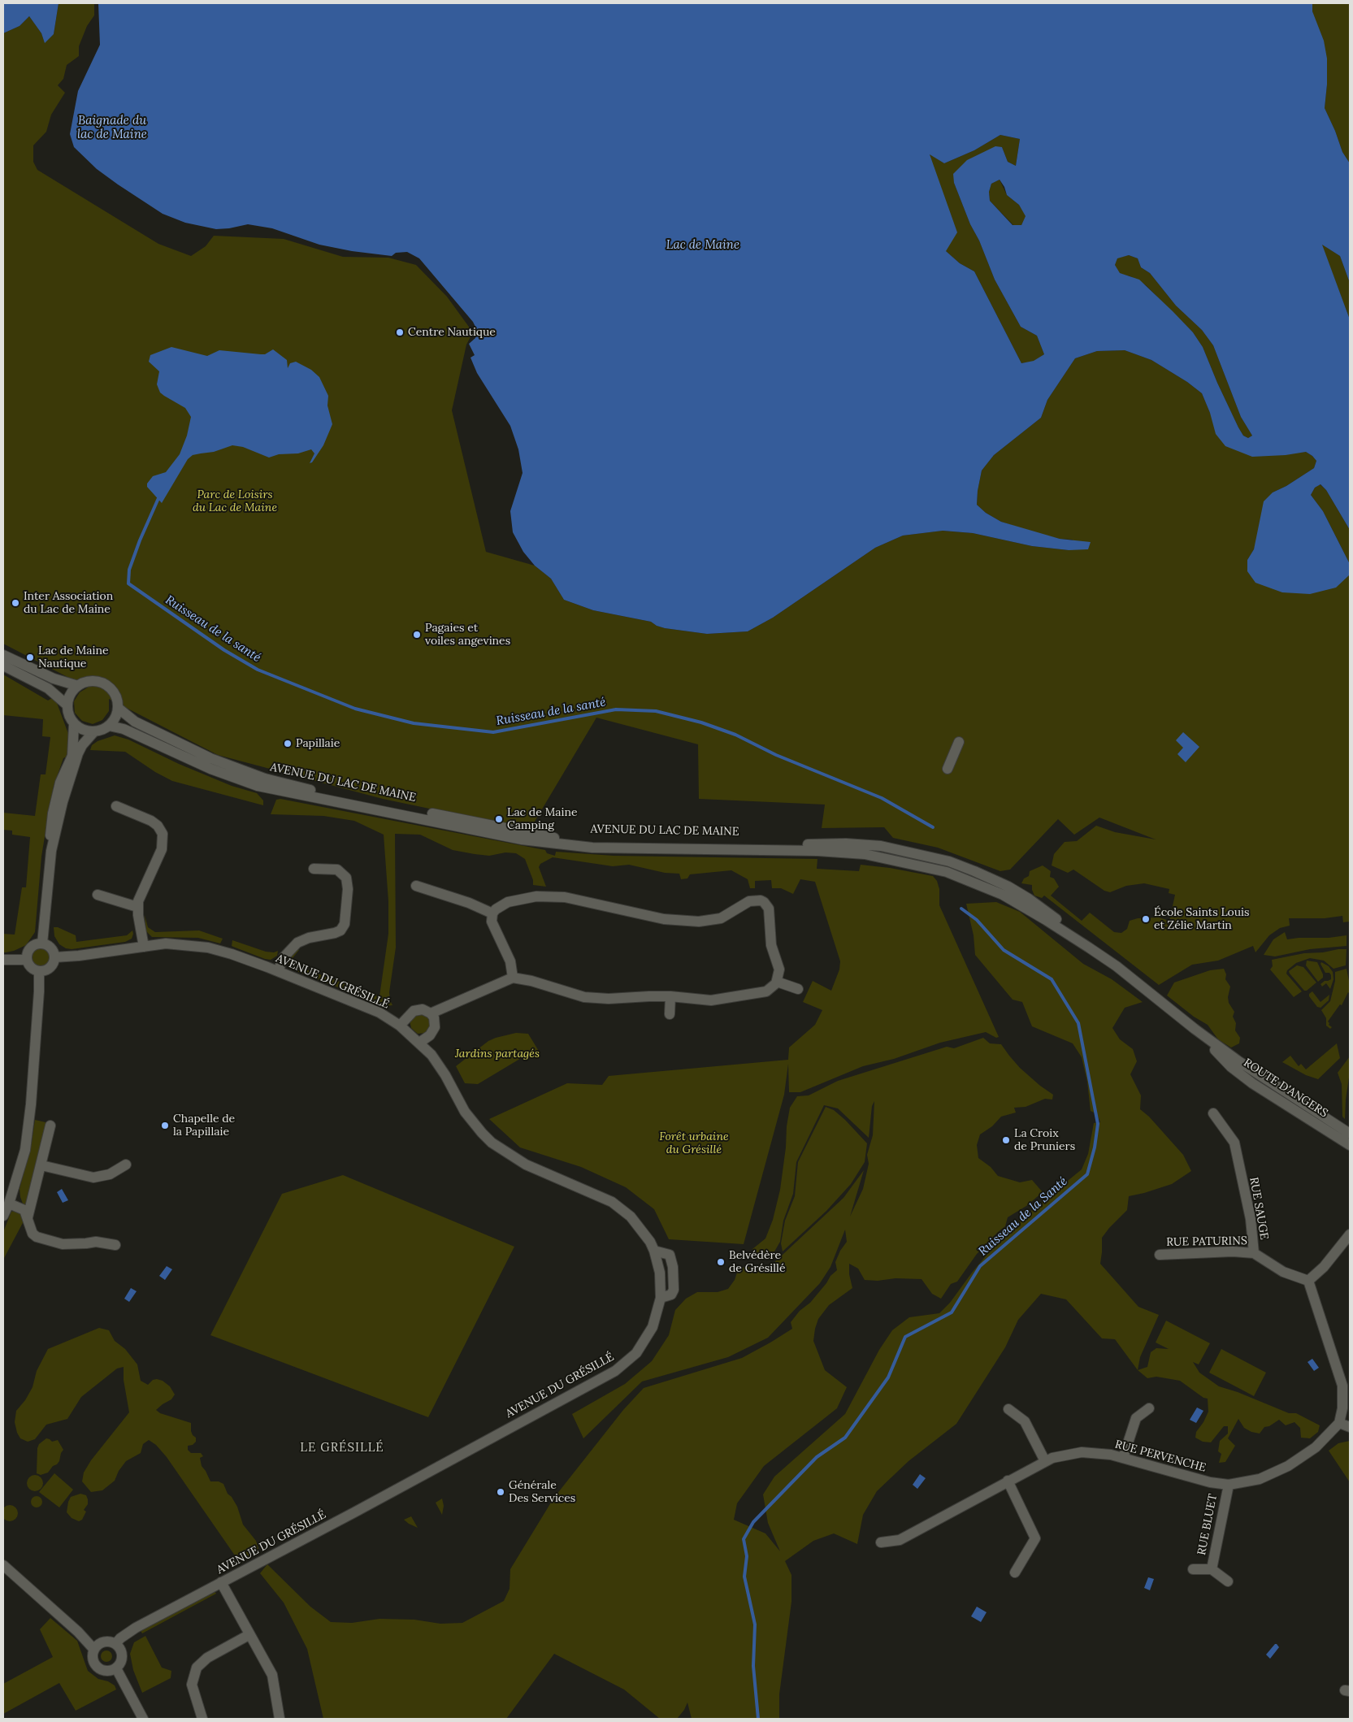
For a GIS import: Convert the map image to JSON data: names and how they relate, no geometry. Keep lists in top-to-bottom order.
{
  "streets": {
    "street": [
      "AVENUE DU LAC DE MAINE",
      "AVENUE DU GRÉSILLÉ",
      "ROUTE D'ANGERS",
      "RUE SAUGE",
      "RUE PATURINS",
      "RUE PERVENCHE",
      "RUE BLUET"
    ]
  },
  "crossings": [
    ["AVENUE DU LAC DE MAINE", "ROUTE D'ANGERS"],
    ["RUE SAUGE", "RUE PATURINS"],
    ["RUE PERVENCHE", "RUE BLUET"]
  ],
  "districts": ["LE GRÉSILLÉ"],
  "water": [
    "Baignade du lac de Maine",
    "Lac de Maine",
    "Ruisseau de la santé",
    "Ruisseau de la Santé"
  ],
  "parks": ["Parc de Loisirs du Lac de Maine", "Jardins partagés", "Forêt urbaine du Grésillé"],
  "places": [
    "Centre Nautique",
    "Inter Association du Lac de Maine",
    "Pagaies et voiles angevines",
    "Lac de Maine Nautique",
    "Papillaie",
    "Lac de Maine Camping",
    "École Saints Louis et Zélie Martin",
    "Chapelle de la Papillaie",
    "La Croix de Pruniers",
    "Belvédère de Grésillé",
    "Générale Des Services"
  ]
}
